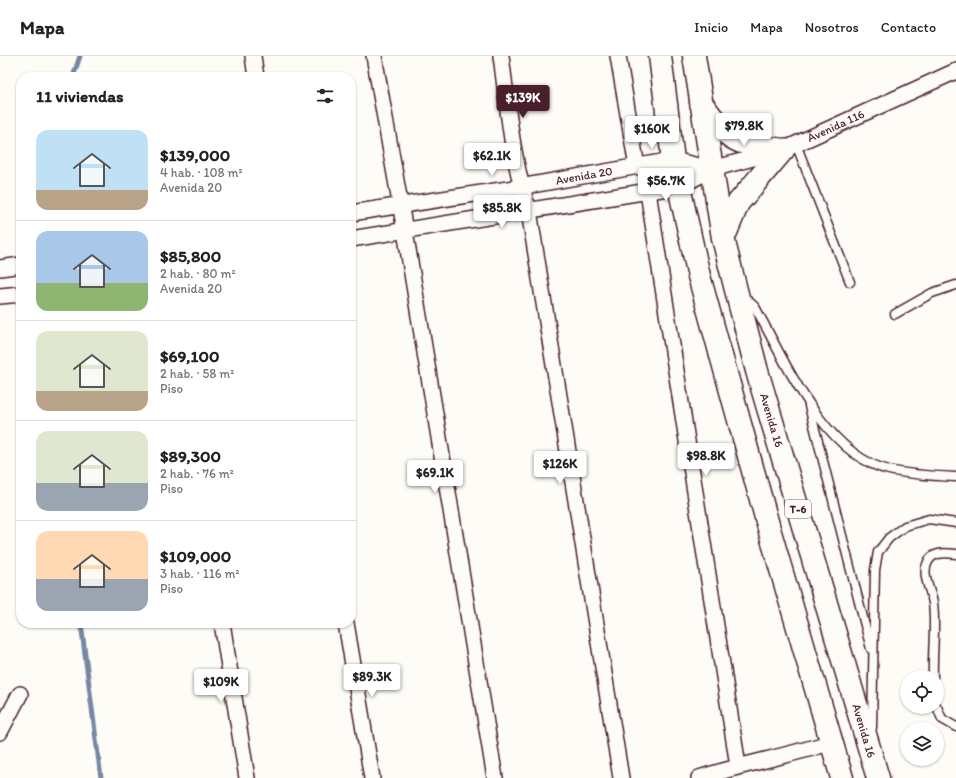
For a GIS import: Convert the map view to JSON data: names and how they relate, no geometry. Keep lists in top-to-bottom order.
{
  "streets": {
    "highway": ["Avenida 16", "T-6"],
    "street": ["Avenida 116", "Avenida 20"]
  },
  "crossings": [
    ["Avenida 116", "Avenida 20"],
    ["Avenida 116", "Avenida 16"],
    ["Avenida 20", "Avenida 16"],
    ["Avenida 20", "T-6"]
  ],
  "page": {
    "header": "Mapa",
    "nav": [
      "Inicio",
      "Mapa",
      "Nosotros",
      "Contacto"
    ],
    "heading": "11 viviendas",
    "price": [
      "$139K",
      "$79.8K",
      "$160K",
      "$62.1K",
      "$56.7K",
      "$85.8K",
      "$98.8K",
      "$126K",
      "$69.1K",
      "$89.3K",
      "$109K"
    ],
    "list": [
      {
        "name": "$139,000",
        "note": "4 hab. · 108 m² · Avenida 20"
      },
      {
        "name": "$85,800",
        "note": "2 hab. · 80 m² · Avenida 20"
      },
      {
        "name": "$69,100",
        "note": "2 hab. · 58 m² · Piso"
      },
      {
        "name": "$89,300",
        "note": "2 hab. · 76 m² · Piso"
      },
      {
        "name": "$109,000",
        "note": "3 hab. · 116 m² · Piso"
      }
    ]
  }
}
